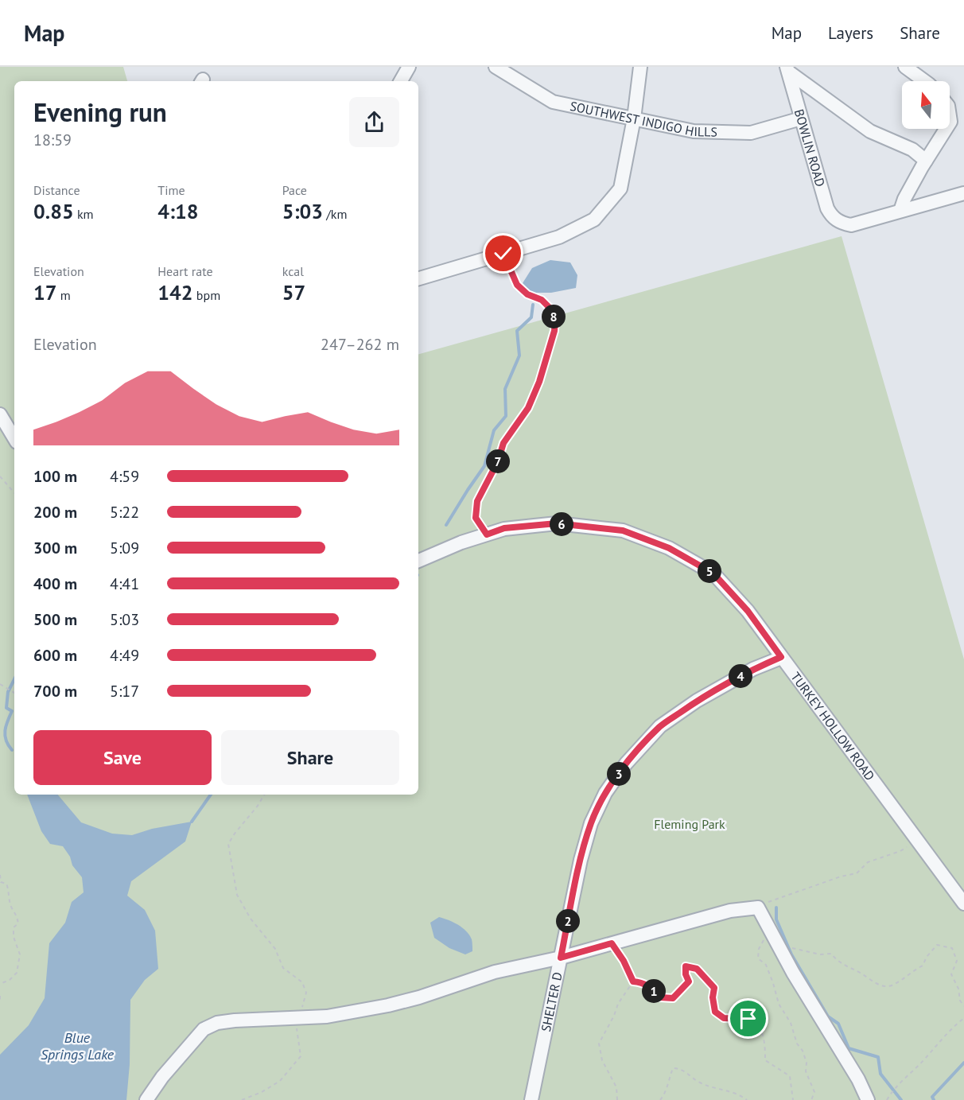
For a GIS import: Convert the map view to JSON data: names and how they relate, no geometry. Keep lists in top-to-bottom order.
{
  "streets": {
    "street": [
      "SOUTHWEST INDIGO HILLS",
      "BOWLIN ROAD",
      "TURKEY HOLLOW ROAD",
      "SHELTER D"
    ]
  },
  "crossings": [
    ["SOUTHWEST INDIGO HILLS", "BOWLIN ROAD"],
    ["TURKEY HOLLOW ROAD", "SHELTER D"]
  ],
  "water": ["Blue Springs Lake"],
  "parks": ["Fleming Park"],
  "north": "top",
  "page": {
    "header": "Map",
    "nav": ["Map", "Layers", "Share"],
    "heading": ["Evening run", "18:59"],
    "stats": [
      ["Distance", "0.85 km"],
      ["Time", "4:18"],
      ["Pace", "5:03 /km"],
      ["Elevation", "17 m"],
      ["Heart rate", "142 bpm"],
      ["kcal", "57"]
    ],
    "pins": [
      "8",
      "7",
      "6",
      "5",
      "4",
      "3",
      "2",
      "1"
    ],
    "chart": ["Elevation", "247–262 m"],
    "list": [
      {
        "name": "100 m",
        "note": "4:59"
      },
      {
        "name": "200 m",
        "note": "5:22"
      },
      {
        "name": "300 m",
        "note": "5:09"
      },
      {
        "name": "400 m",
        "note": "4:41"
      },
      {
        "name": "500 m",
        "note": "5:03"
      },
      {
        "name": "600 m",
        "note": "4:49"
      },
      {
        "name": "700 m",
        "note": "5:17"
      }
    ],
    "buttons": ["Save", "Share"]
  }
}
